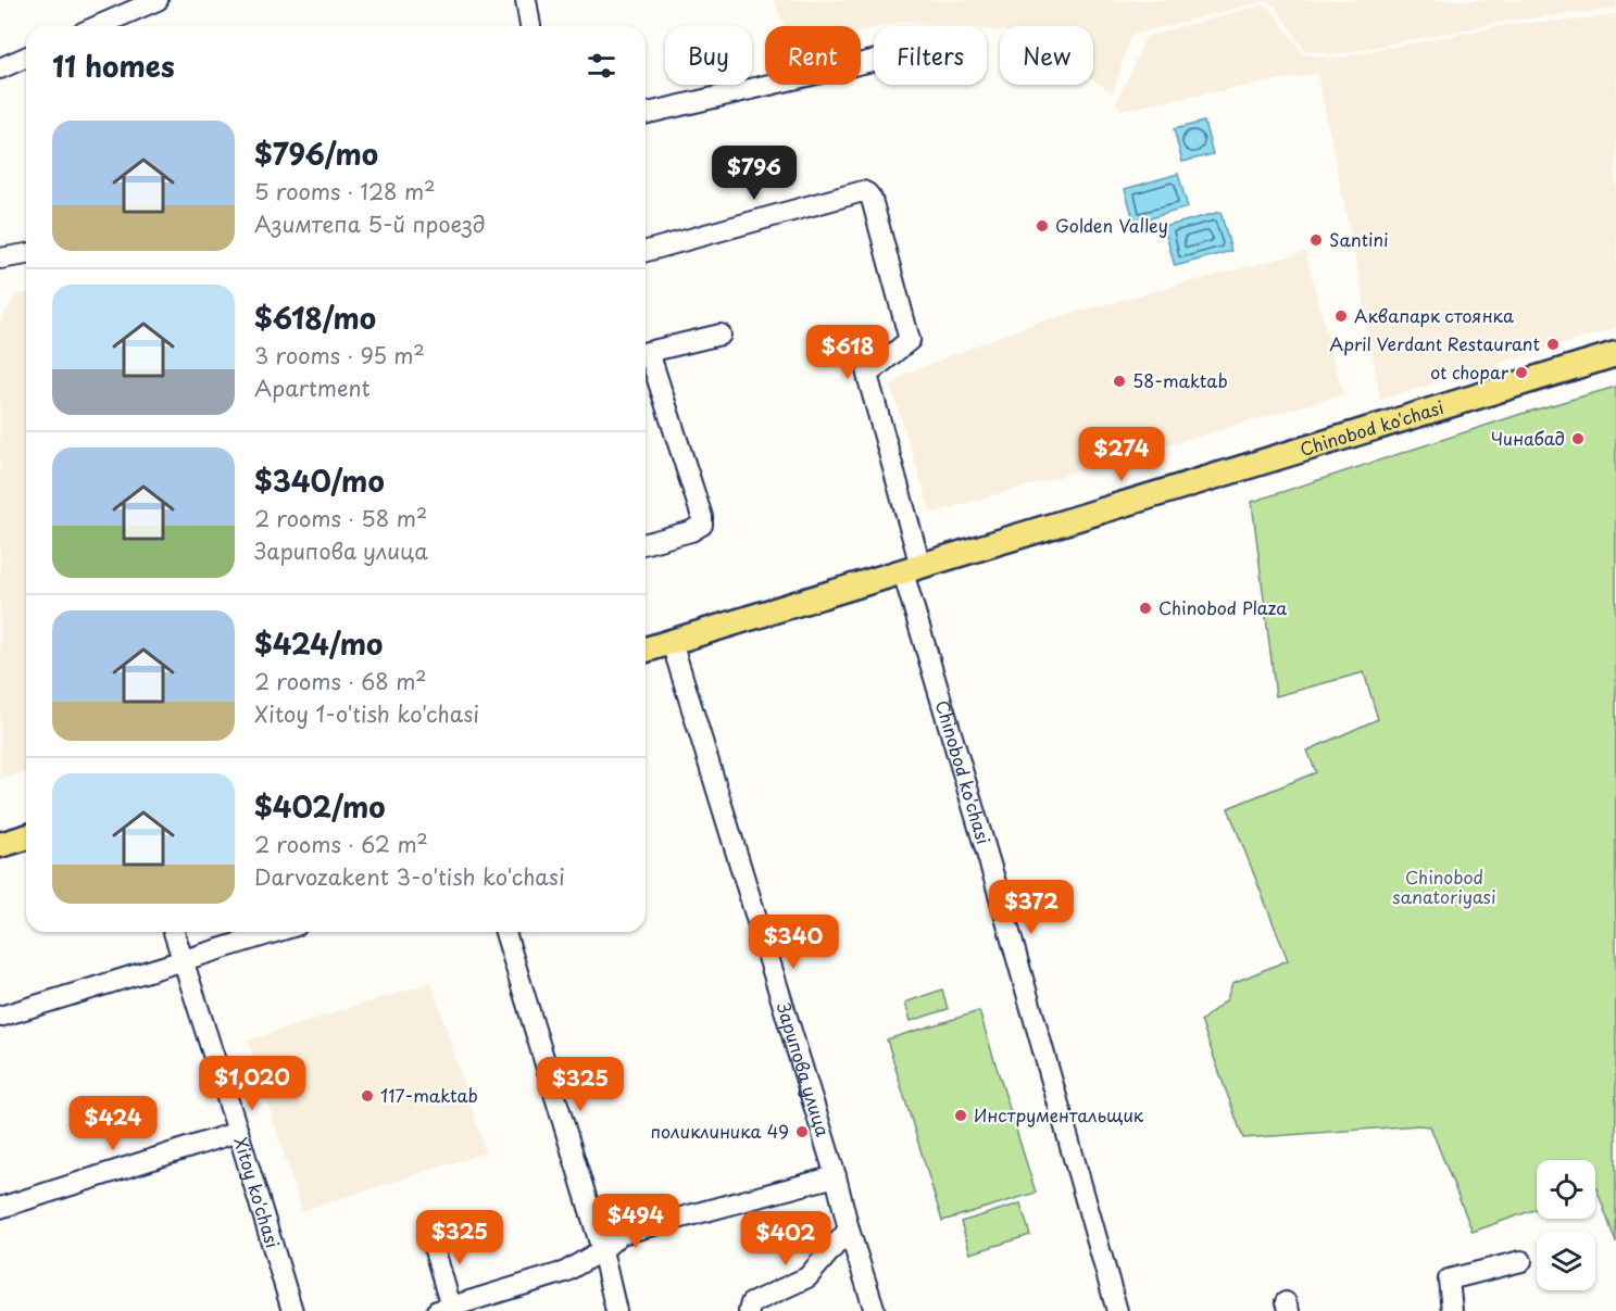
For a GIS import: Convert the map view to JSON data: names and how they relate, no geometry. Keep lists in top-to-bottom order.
{
  "streets": {
    "main road": ["Chinobod ko'chasi"],
    "street": ["Зарипова улица", "Xitoy ko'chasi"]
  },
  "crossings": [
    ["Chinobod ko'chasi", "Зарипова улица"]
  ],
  "parks": ["Chinobod sanatoriyasi"],
  "places": [
    "Golden Valley",
    "Santini",
    "Аквапарк стоянка",
    "April Verdant Restaurant",
    "ot chopar",
    "58-maktab",
    "Чинабад",
    "Chinobod Plaza",
    "117-maktab",
    "Инструментальщик",
    "поликлиника 49"
  ],
  "page": {
    "chip": [
      "Buy",
      "Rent",
      "Filters",
      "New"
    ],
    "heading": "11 homes",
    "list": [
      {
        "name": "$796/mo",
        "note": "5 rooms · 128 m² · Азимтепа 5-й проезд"
      },
      {
        "name": "$618/mo",
        "note": "3 rooms · 95 m² · Apartment"
      },
      {
        "name": "$340/mo",
        "note": "2 rooms · 58 m² · Зарипова улица"
      },
      {
        "name": "$424/mo",
        "note": "2 rooms · 68 m² · Xitoy 1-o'tish ko'chasi"
      },
      {
        "name": "$402/mo",
        "note": "2 rooms · 62 m² · Darvozakent 3-o'tish ko'chasi"
      }
    ],
    "price": [
      "$796",
      "$618",
      "$274",
      "$372",
      "$340",
      "$1,020",
      "$325",
      "$424",
      "$494",
      "$325",
      "$402"
    ]
  }
}
